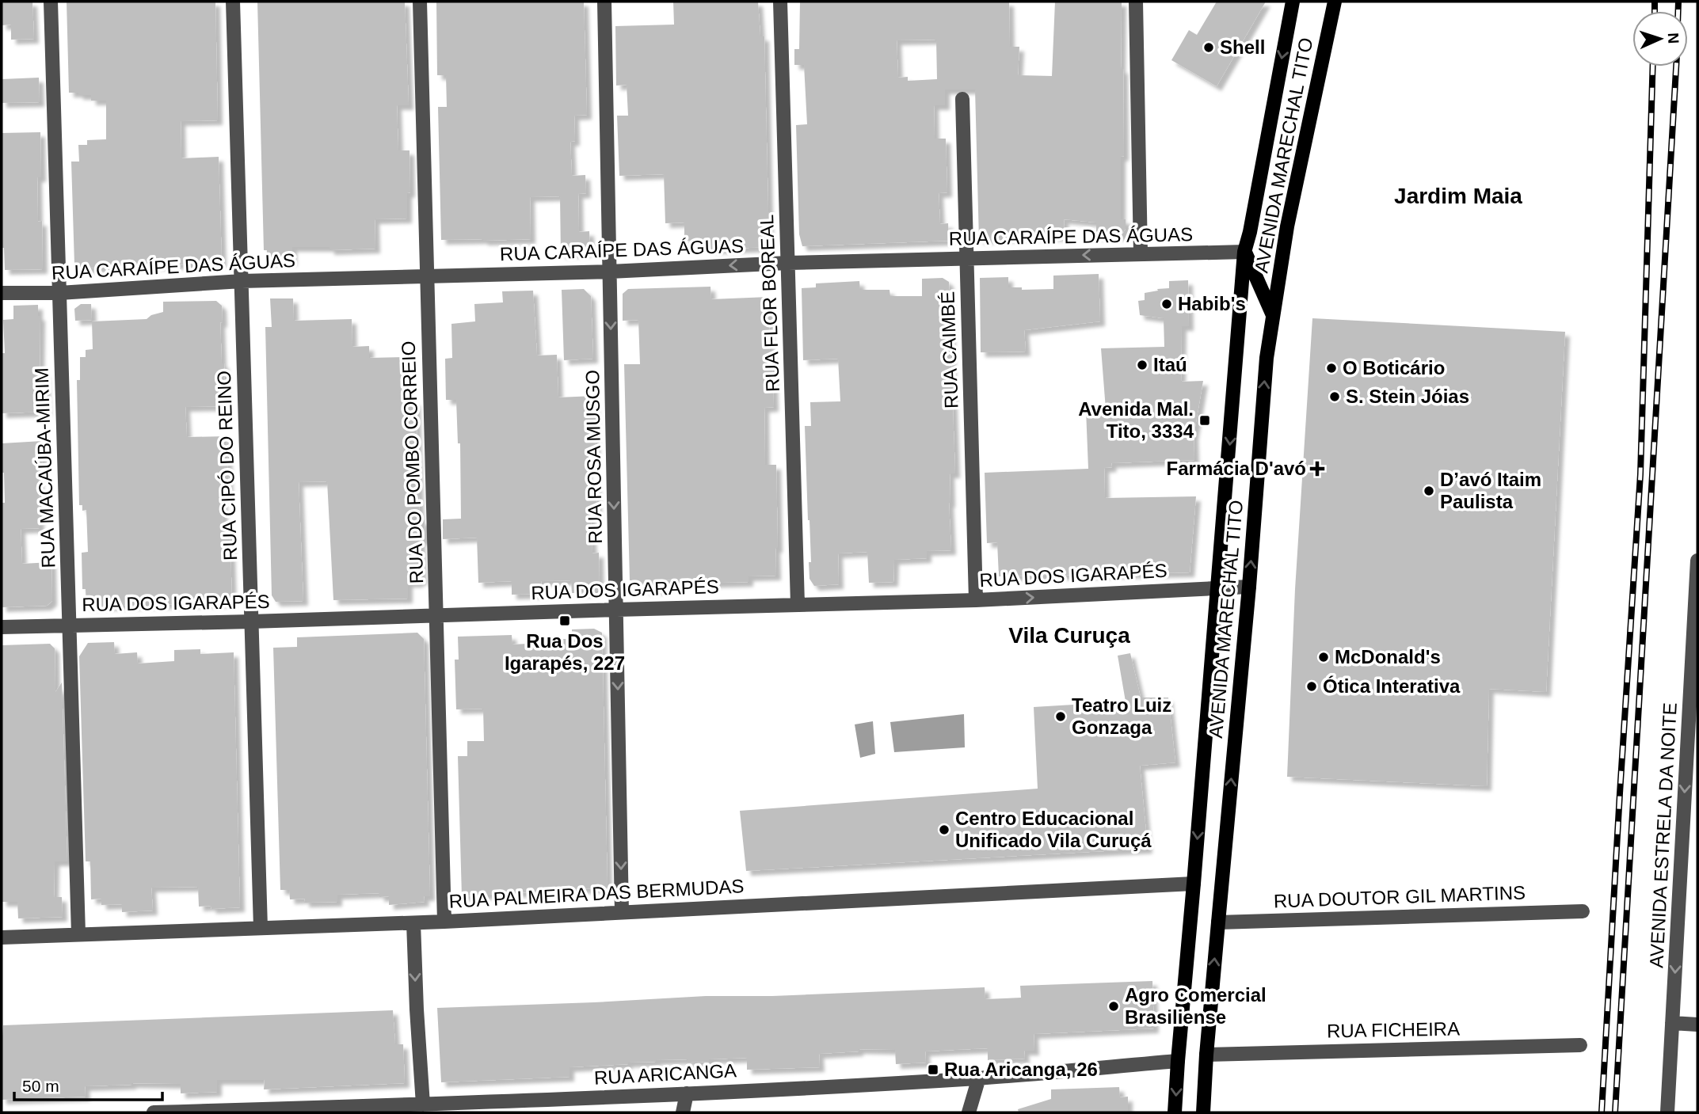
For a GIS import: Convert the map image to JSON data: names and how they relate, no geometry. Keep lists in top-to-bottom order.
{
  "streets": {
    "main road": ["AVENIDA MARECHAL TITO"],
    "street": [
      "RUA CARAÍPE DAS ÁGUAS",
      "RUA FLOR BOREAL",
      "RUA CAIMBÉ",
      "RUA ROSA MUSGO",
      "RUA DO POMBO CORREIO",
      "RUA CIPÓ DO REINO",
      "RUA MACAÚBA-MIRIM",
      "RUA DOS IGARAPÉS",
      "AVENIDA ESTRELA DA NOITE",
      "RUA PALMEIRA DAS BERMUDAS",
      "RUA DOUTOR GIL MARTINS",
      "RUA FICHEIRA",
      "RUA ARICANGA"
    ]
  },
  "crossings": [
    ["AVENIDA MARECHAL TITO", "RUA CARAÍPE DAS ÁGUAS"],
    ["AVENIDA MARECHAL TITO", "RUA DOS IGARAPÉS"],
    ["AVENIDA MARECHAL TITO", "RUA PALMEIRA DAS BERMUDAS"],
    ["AVENIDA MARECHAL TITO", "RUA DOUTOR GIL MARTINS"],
    ["AVENIDA MARECHAL TITO", "RUA FICHEIRA"],
    ["AVENIDA MARECHAL TITO", "RUA ARICANGA"],
    ["RUA CARAÍPE DAS ÁGUAS", "RUA FLOR BOREAL"],
    ["RUA CARAÍPE DAS ÁGUAS", "RUA CAIMBÉ"],
    ["RUA CARAÍPE DAS ÁGUAS", "RUA ROSA MUSGO"],
    ["RUA CARAÍPE DAS ÁGUAS", "RUA DO POMBO CORREIO"],
    ["RUA CARAÍPE DAS ÁGUAS", "RUA CIPÓ DO REINO"],
    ["RUA CARAÍPE DAS ÁGUAS", "RUA MACAÚBA-MIRIM"],
    ["RUA FLOR BOREAL", "RUA DOS IGARAPÉS"],
    ["RUA CAIMBÉ", "RUA DOS IGARAPÉS"],
    ["RUA ROSA MUSGO", "RUA DOS IGARAPÉS"],
    ["RUA ROSA MUSGO", "RUA PALMEIRA DAS BERMUDAS"],
    ["RUA DO POMBO CORREIO", "RUA DOS IGARAPÉS"],
    ["RUA DO POMBO CORREIO", "RUA PALMEIRA DAS BERMUDAS"],
    ["RUA CIPÓ DO REINO", "RUA DOS IGARAPÉS"],
    ["RUA CIPÓ DO REINO", "RUA PALMEIRA DAS BERMUDAS"],
    ["RUA MACAÚBA-MIRIM", "RUA DOS IGARAPÉS"],
    ["RUA MACAÚBA-MIRIM", "RUA PALMEIRA DAS BERMUDAS"]
  ],
  "one_way": ["RUA ROSA MUSGO", "AVENIDA ESTRELA DA NOITE"],
  "districts": ["Jardim Maia", "Vila Curuça"],
  "places": {
    "other": [
      "Shell",
      "Habib's",
      "Itaú",
      "O Boticário",
      "S. Stein Jóias",
      "D’avó Itaim Paulista",
      "McDonald's",
      "Ótica Interativa",
      "Teatro Luiz Gonzaga",
      "Centro Educacional Unificado Vila Curuçá",
      "Agro Comercial Brasiliense"
    ],
    "transit": ["Avenida Mal. Tito, 3334", "Rua Dos Igarapés, 227", "Rua Aricanga, 26"],
    "health": ["Farmácia D'avó"]
  },
  "scale_bar": "50 m",
  "north": "right"
}
